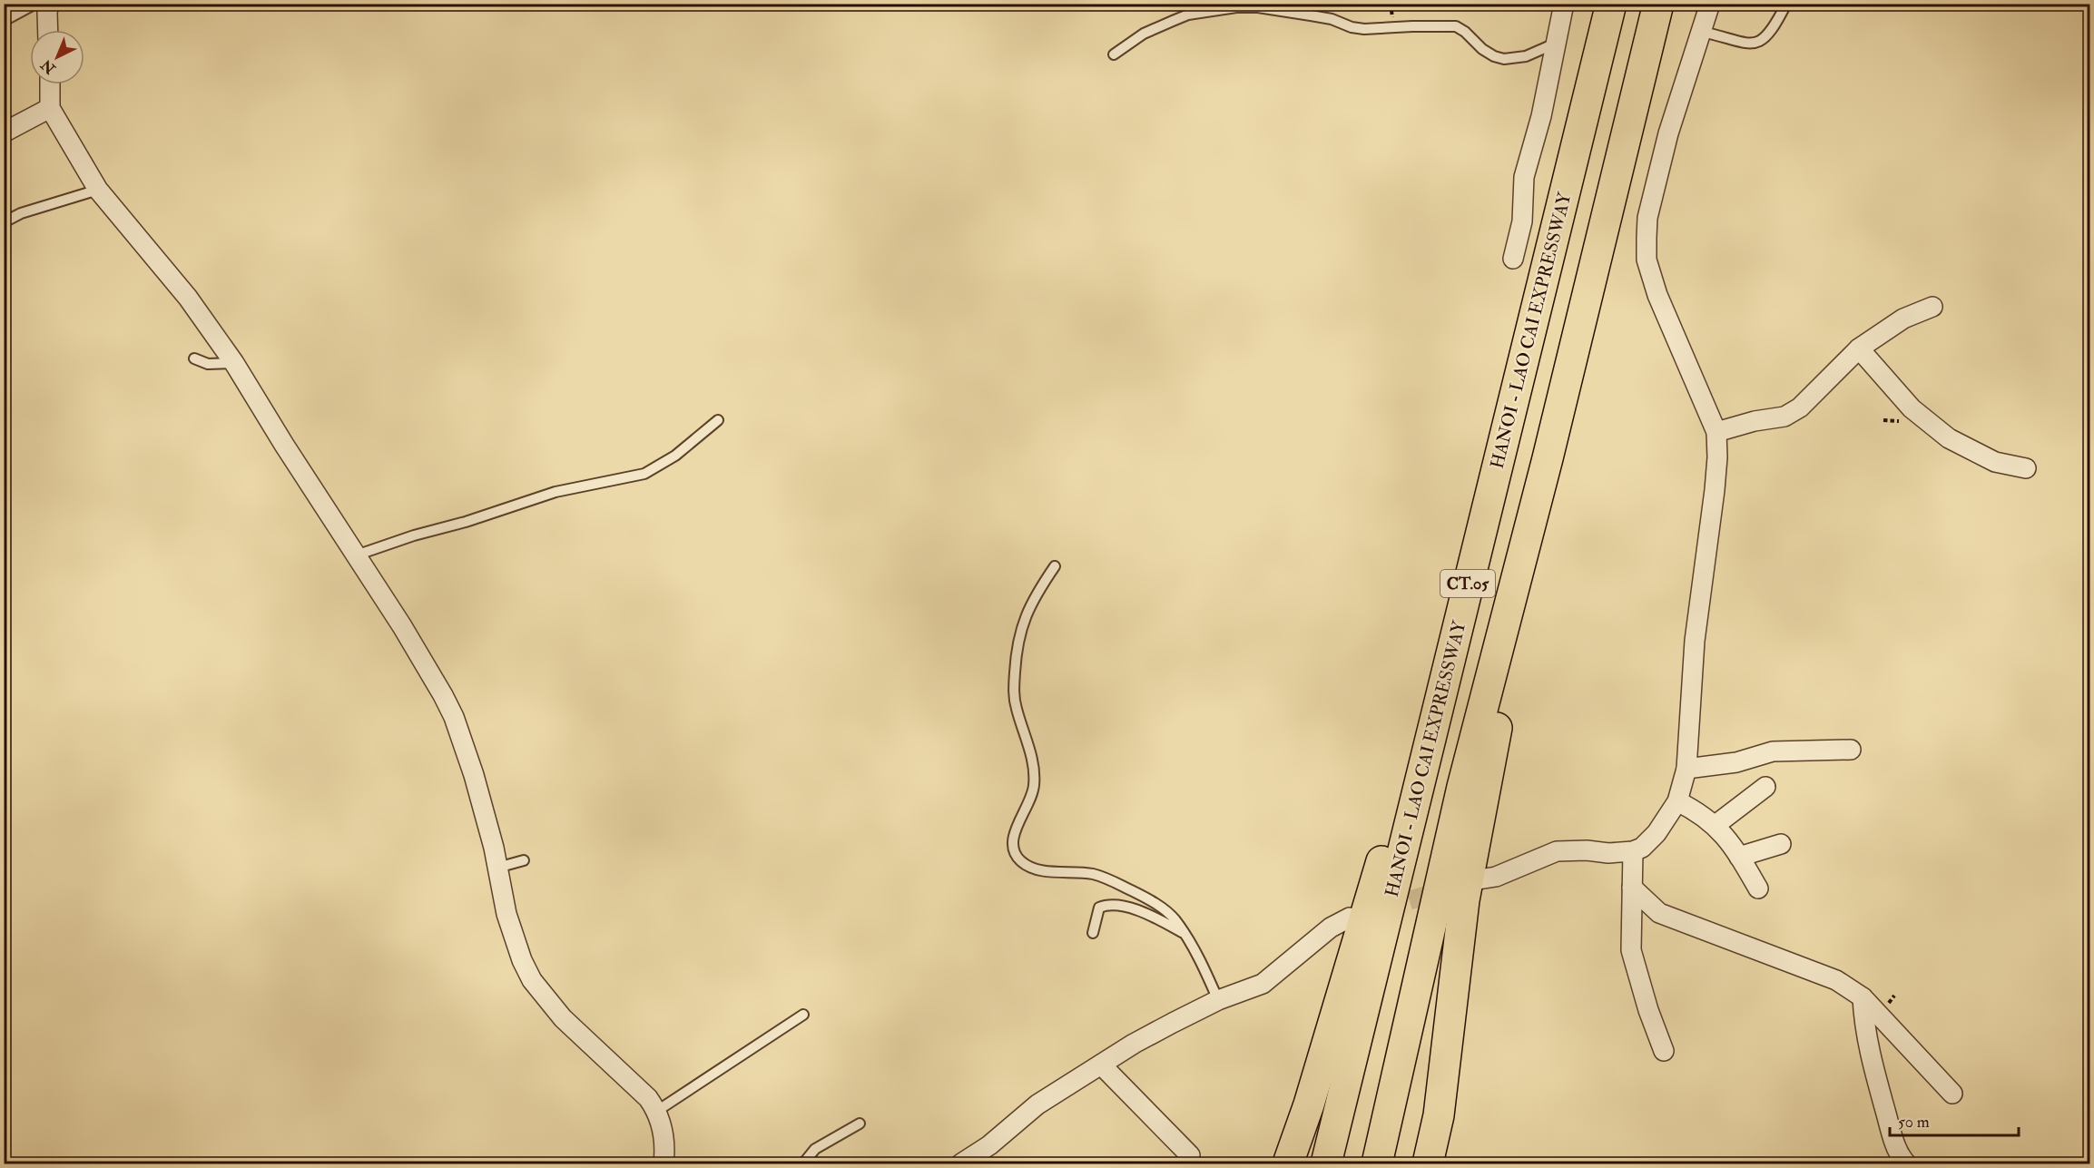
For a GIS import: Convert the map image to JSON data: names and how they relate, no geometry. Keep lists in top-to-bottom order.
{
  "streets": {
    "highway": ["HANOI - LAO CAI EXPRESSWAY", "CT.05"]
  },
  "scale_bar": "50 m",
  "north": "bottom left"
}
